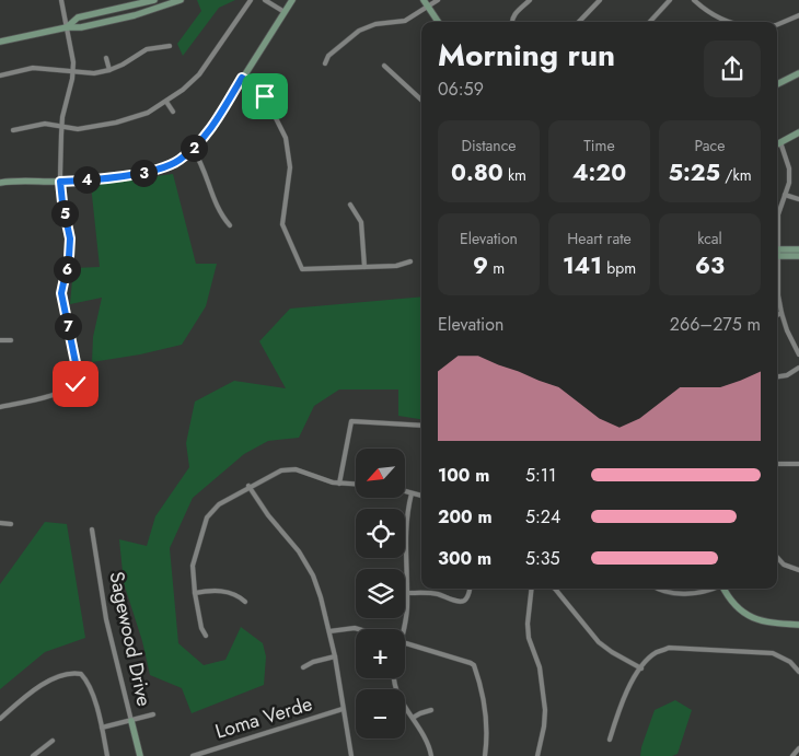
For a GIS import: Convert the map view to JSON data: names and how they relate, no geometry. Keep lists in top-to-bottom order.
{
  "streets": {
    "street": ["Sagewood Drive", "Loma Verde"]
  },
  "north": "bottom left",
  "page": {
    "heading": ["Morning run", "06:59"],
    "stats": [
      ["Distance", "0.80 km"],
      ["Time", "4:20"],
      ["Pace", "5:25 /km"],
      ["Elevation", "9 m"],
      ["Heart rate", "141 bpm"],
      ["kcal", "63"]
    ],
    "pins": [
      "2",
      "3",
      "4",
      "5",
      "6",
      "7"
    ],
    "chart": ["Elevation", "266–275 m"],
    "map_buttons": ["+", "−"],
    "list": [
      {
        "name": "100 m",
        "note": "5:11"
      },
      {
        "name": "200 m",
        "note": "5:24"
      },
      {
        "name": "300 m",
        "note": "5:35"
      }
    ]
  }
}
